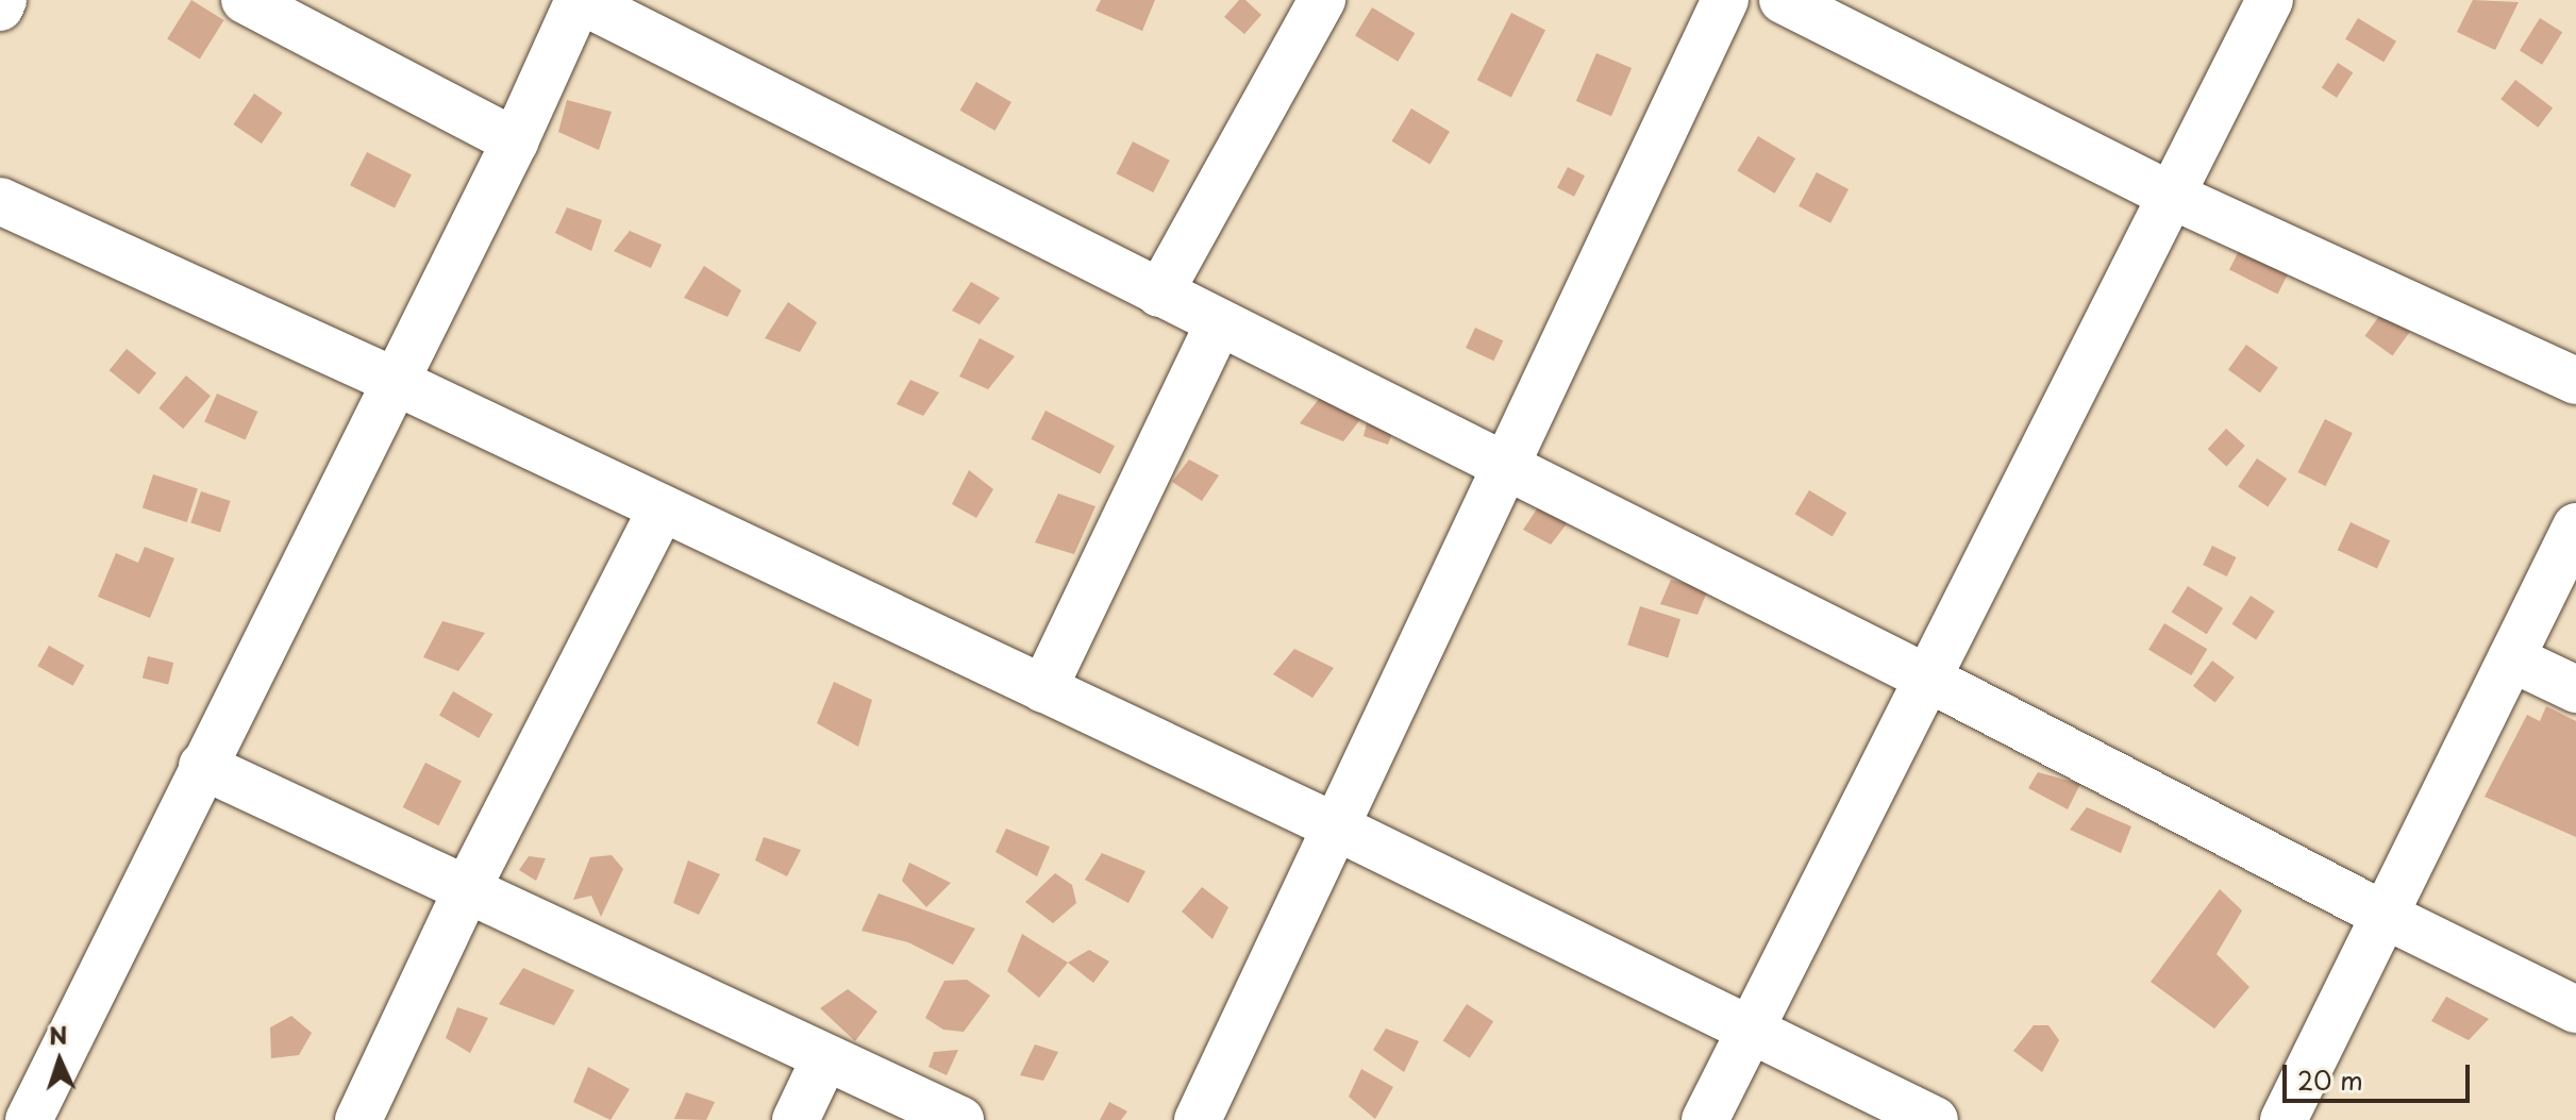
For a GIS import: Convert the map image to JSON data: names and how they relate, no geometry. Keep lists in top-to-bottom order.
{
  "scale_bar": "20 m",
  "north": "top"
}
